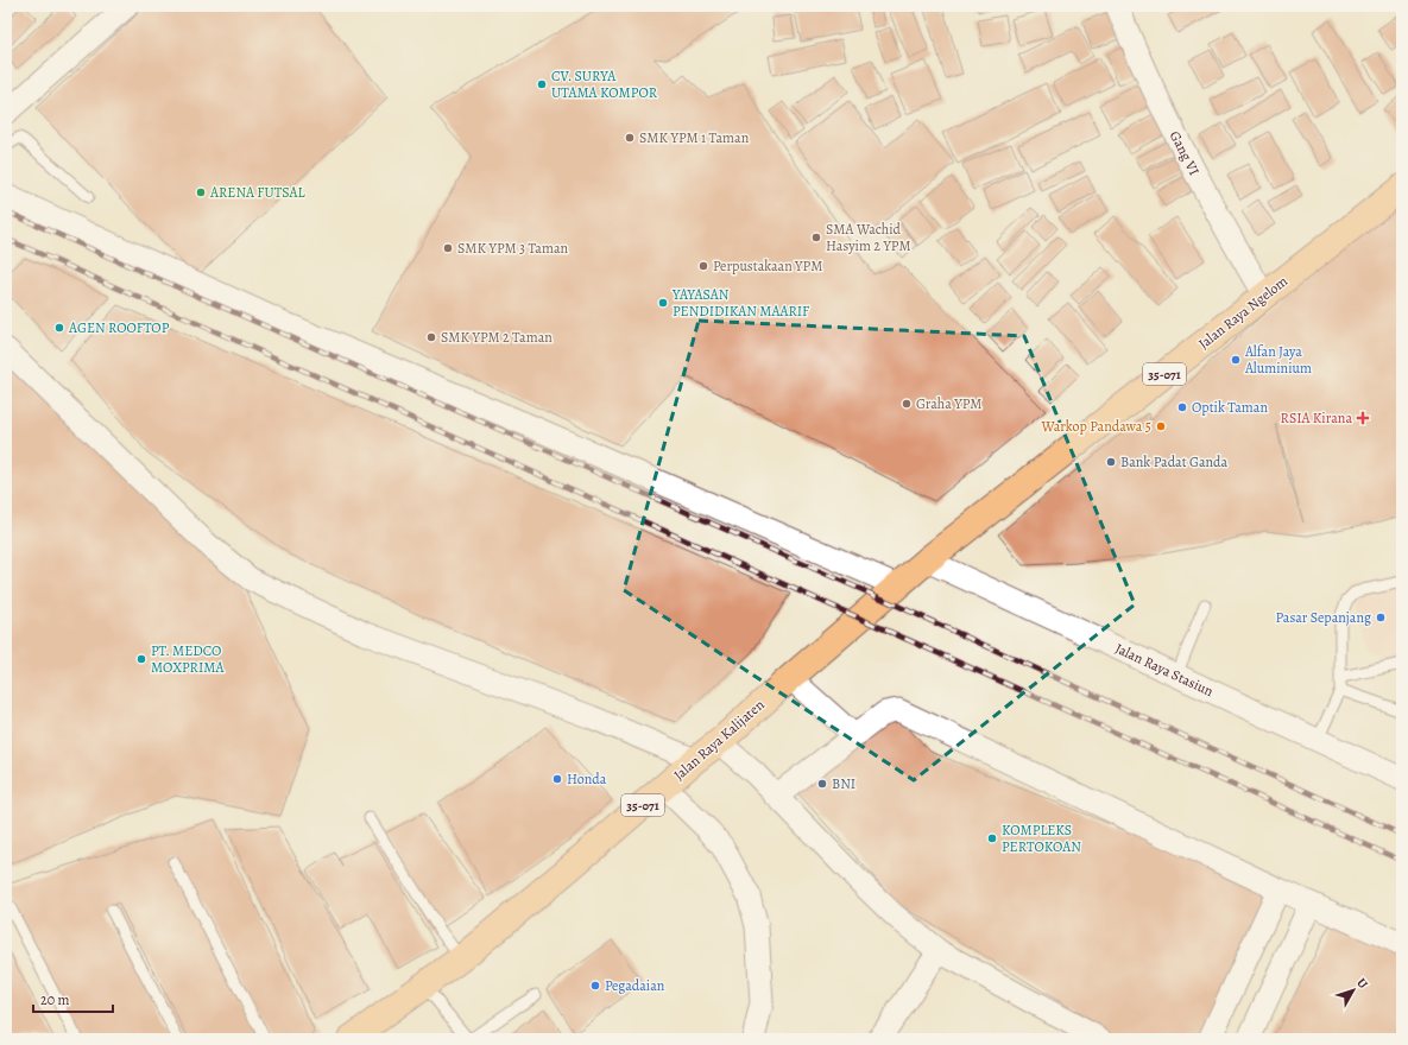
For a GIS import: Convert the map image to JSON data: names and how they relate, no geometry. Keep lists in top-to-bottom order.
{
  "streets": {
    "main road": ["Jalan Raya Ngelom", "35-071", "Jalan Raya Kalijaten"],
    "street": ["Gang VI", "Jalan Raya Stasiun"]
  },
  "crossings": [
    ["Gang VI", "Jalan Raya Ngelom"],
    ["Jalan Raya Ngelom", "Jalan Raya Stasiun"],
    ["Jalan Raya Ngelom", "Jalan Raya Kalijaten"],
    ["Jalan Raya Stasiun", "Jalan Raya Kalijaten"]
  ],
  "places": {
    "other": [
      "CV. SURYA UTAMA KOMPOR",
      "SMK YPM 1 Taman",
      "ARENA FUTSAL",
      "SMA Wachid Hasyim 2 YPM",
      "SMK YPM 3 Taman",
      "Perpustakaan YPM",
      "YAYASAN PENDIDIKAN MAARIF",
      "AGEN ROOFTOP",
      "SMK YPM 2 Taman",
      "Alfan Jaya Aluminium",
      "Graha YPM",
      "Optik Taman",
      "Warkop Pandawa 5",
      "Bank Padat Ganda",
      "Pasar Sepanjang",
      "PT. MEDCO MOXPRIMA",
      "Honda",
      "BNI",
      "KOMPLEKS PERTOKOAN",
      "Pegadaian"
    ],
    "health": ["RSIA Kirana"]
  },
  "scale_bar": "20 m",
  "north": "top right"
}
